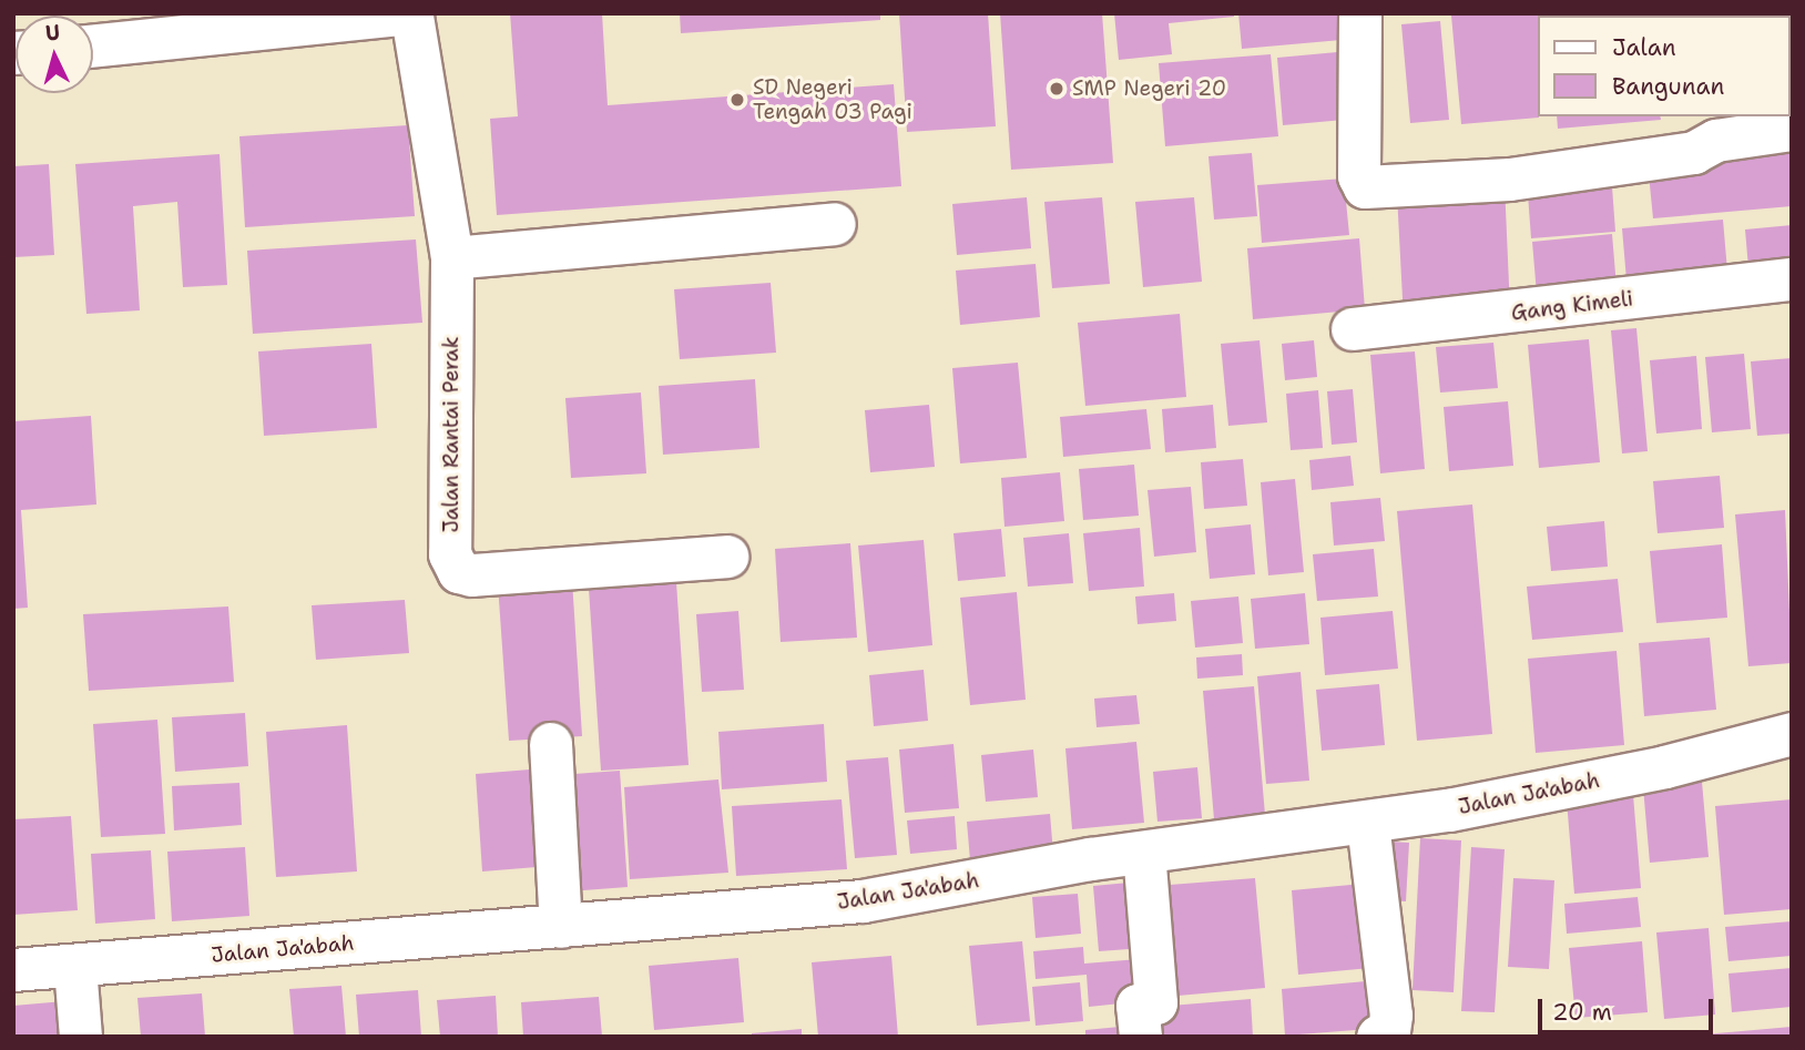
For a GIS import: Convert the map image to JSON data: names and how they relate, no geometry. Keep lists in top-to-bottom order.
{
  "streets": {
    "street": ["Gang Kimeli", "Jalan Rantai Perak", "Jalan Ja'abah"]
  },
  "places": ["SMP Negeri 20", "SD Negeri Tengah 03 Pagi"],
  "legend": ["Jalan", "Bangunan"],
  "scale_bar": "20 m",
  "north": "top"
}
